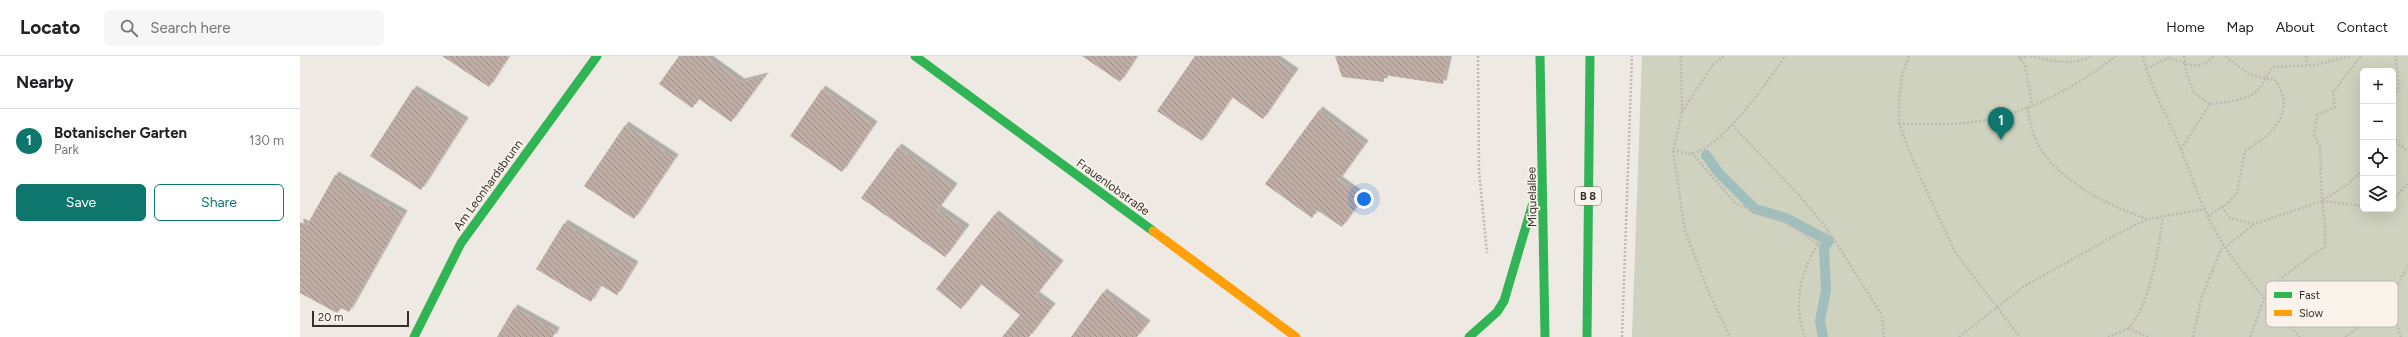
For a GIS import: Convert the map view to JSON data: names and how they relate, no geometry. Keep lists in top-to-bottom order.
{
  "streets": {
    "street": [
      "Am Leonhardsbrunn",
      "Frauenlobstraße",
      "B 8",
      "Miquelallee"
    ]
  },
  "legend": ["Fast", "Slow"],
  "scale_bar": "20 m",
  "page": {
    "header": "Locato",
    "search": "Search here",
    "nav": [
      "Home",
      "Map",
      "About",
      "Contact"
    ],
    "heading": "Nearby",
    "map_buttons": ["+", "−"],
    "pins": "1",
    "list": [
      {
        "mark": "1",
        "name": "Botanischer Garten",
        "note": "Park",
        "value": "130 m"
      }
    ],
    "buttons": ["Save", "Share"],
    "scale": "20 m"
  }
}
